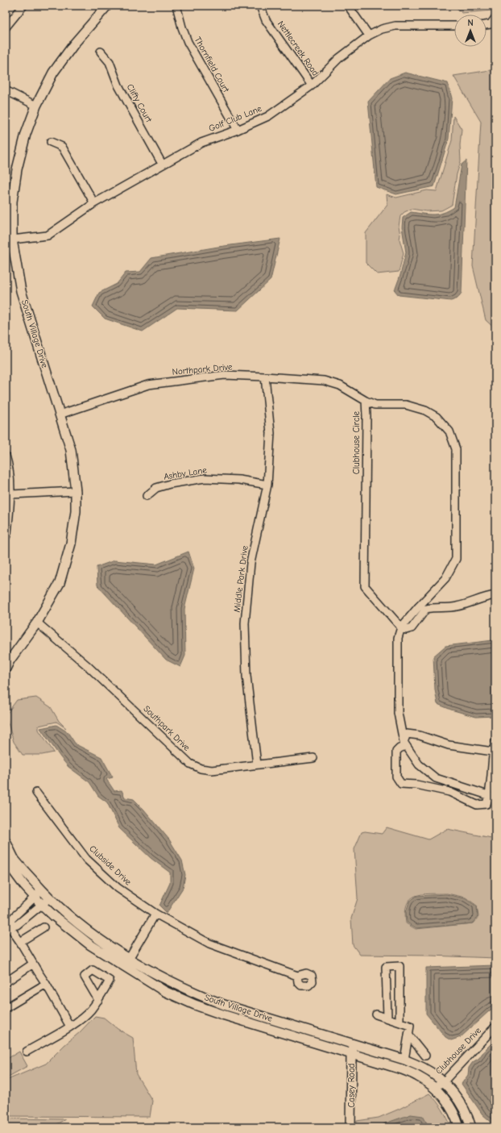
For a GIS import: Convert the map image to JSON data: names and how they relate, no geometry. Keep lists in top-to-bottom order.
{
  "streets": {
    "street": [
      "Nettlecreek Road",
      "Thornfield Court",
      "Clifty Court",
      "Golf Club Lane",
      "South Village Drive",
      "Northpark Drive",
      "Clubhouse Circle",
      "Ashby Lane",
      "Middle Park Drive",
      "Southpark Drive",
      "Clubside Drive",
      "Clubhouse Drive",
      "Casey Road"
    ]
  },
  "crossings": [
    ["Nettlecreek Road", "Golf Club Lane"],
    ["Thornfield Court", "Golf Club Lane"],
    ["Clifty Court", "Golf Club Lane"],
    ["Golf Club Lane", "South Village Drive"],
    ["South Village Drive", "Northpark Drive"],
    ["South Village Drive", "Southpark Drive"],
    ["South Village Drive", "Clubhouse Drive"],
    ["South Village Drive", "Casey Road"],
    ["Northpark Drive", "Clubhouse Circle"],
    ["Northpark Drive", "Middle Park Drive"],
    ["Ashby Lane", "Middle Park Drive"],
    ["Middle Park Drive", "Southpark Drive"]
  ],
  "north": "top"
}
